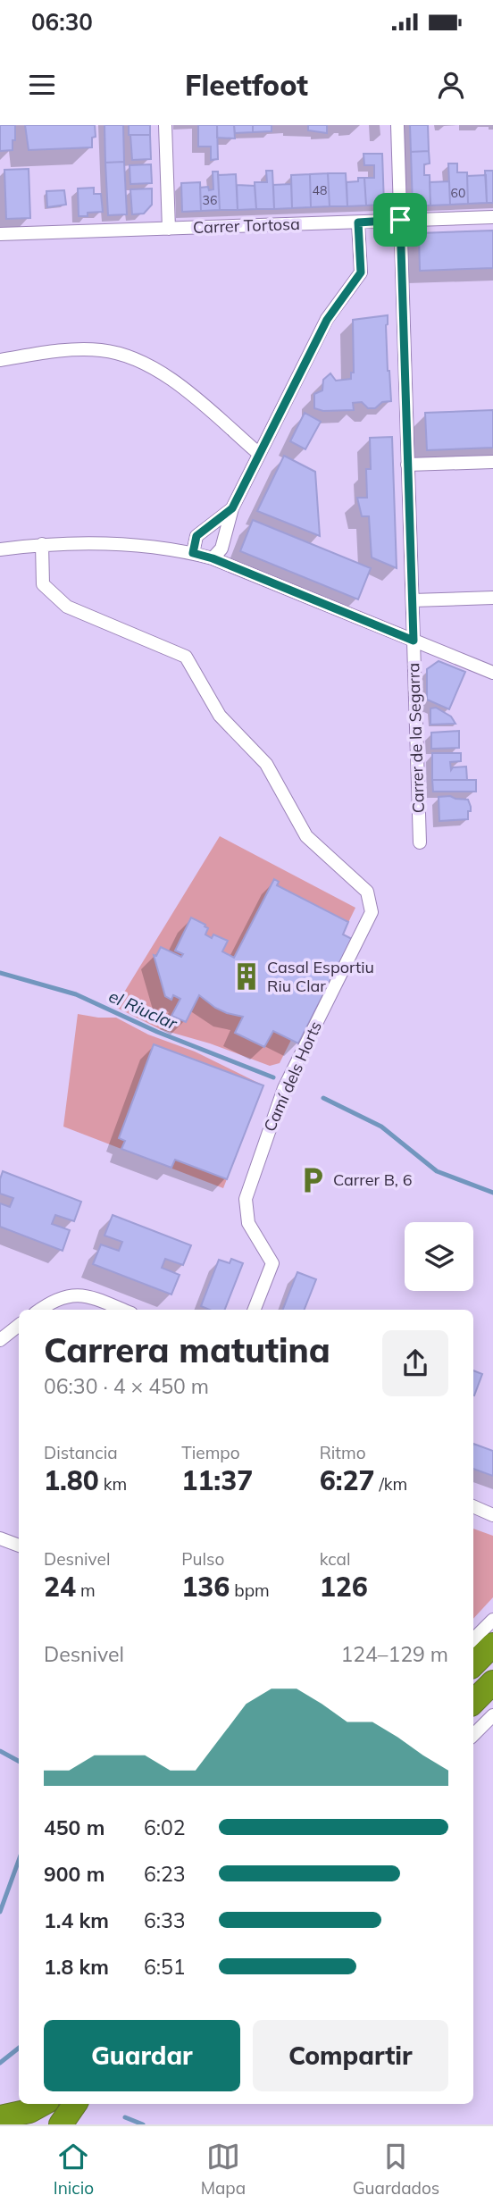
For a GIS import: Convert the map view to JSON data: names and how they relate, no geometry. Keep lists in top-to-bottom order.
{
  "streets": {
    "street": ["Carrer Tortosa", "Carrer de la Segarra", "Camí dels Horts"]
  },
  "crossings": [
    ["Carrer Tortosa", "Carrer de la Segarra"]
  ],
  "water": ["el Riuclar"],
  "places": {
    "building": ["Casal Esportiu Riu Clar"],
    "parking": ["Carrer B, 6"]
  },
  "house_numbers": ["48", "60", "36"],
  "page": {
    "status": "06:30",
    "header": "Fleetfoot",
    "heading": ["Carrera matutina", "06:30 · 4 × 450 m"],
    "stats": [
      ["Distancia", "1.80 km"],
      ["Tiempo", "11:37"],
      ["Ritmo", "6:27 /km"],
      ["Desnivel", "24 m"],
      ["Pulso", "136 bpm"],
      ["kcal", "126"]
    ],
    "chart": ["Desnivel", "124–129 m"],
    "list": [
      {
        "name": "450 m",
        "note": "6:02"
      },
      {
        "name": "900 m",
        "note": "6:23"
      },
      {
        "name": "1.4 km",
        "note": "6:33"
      },
      {
        "name": "1.8 km",
        "note": "6:51"
      }
    ],
    "buttons": ["Guardar", "Compartir"],
    "tabs": ["Inicio", "Mapa", "Guardados"]
  }
}
